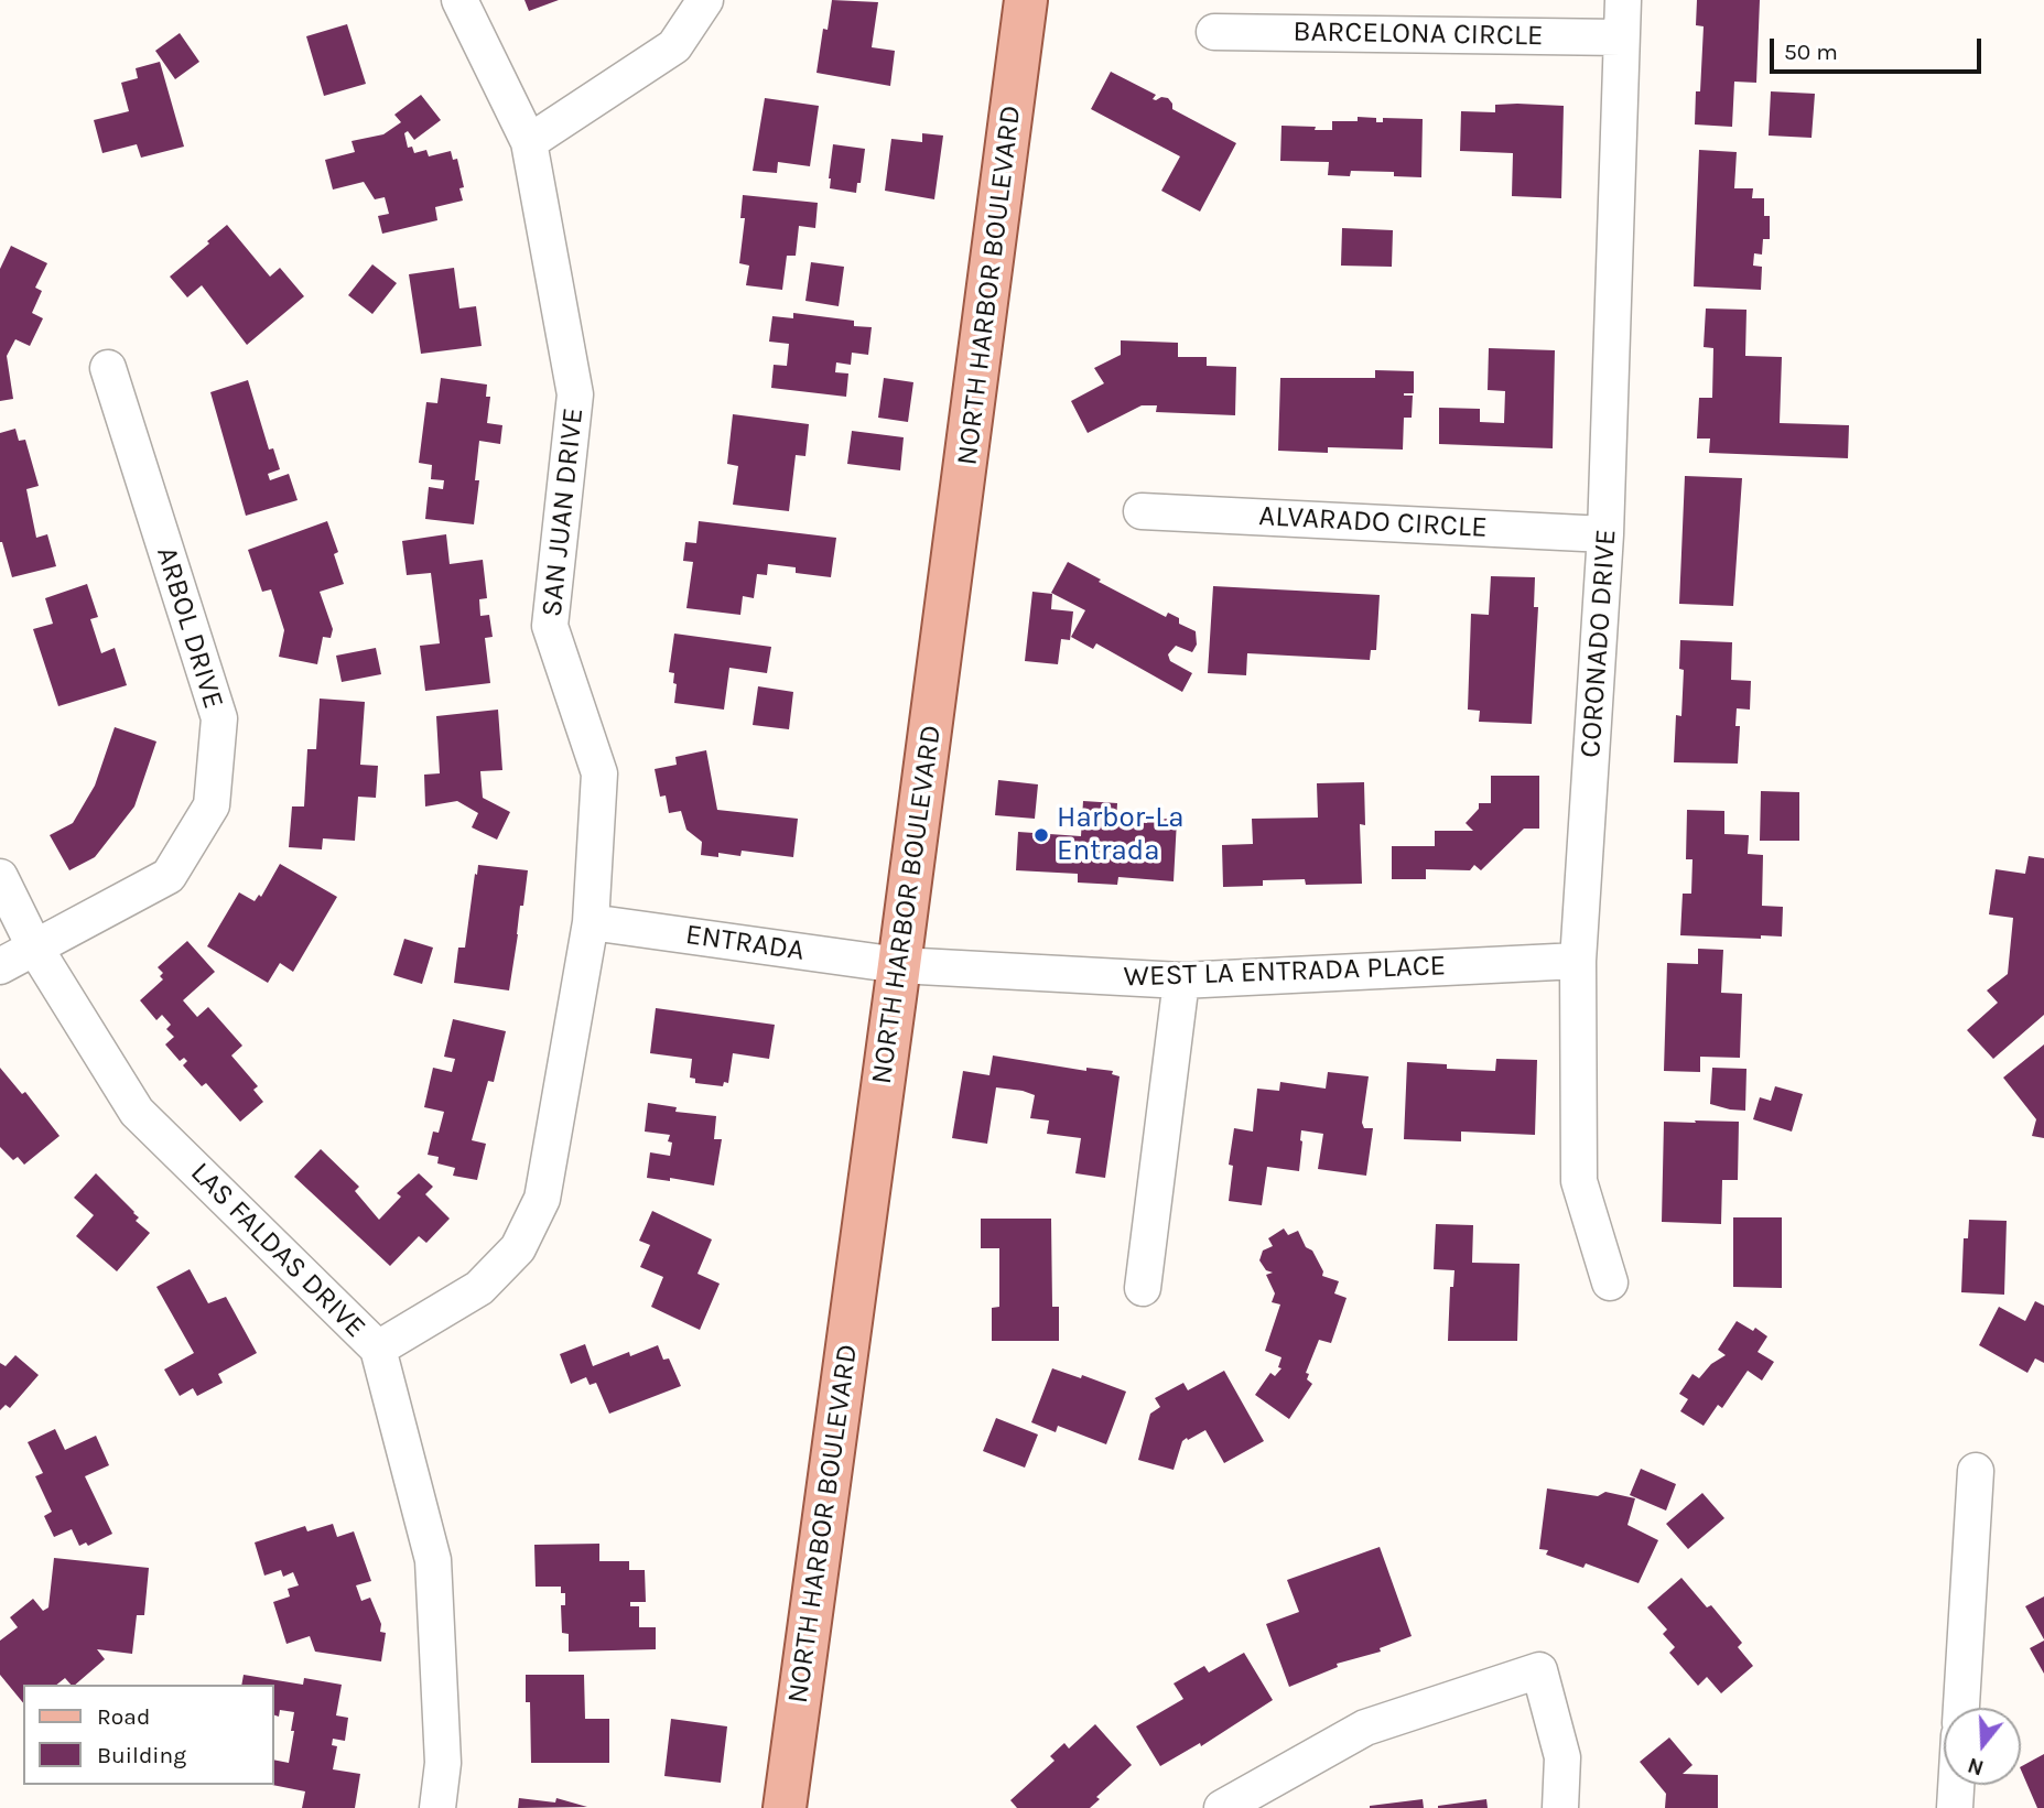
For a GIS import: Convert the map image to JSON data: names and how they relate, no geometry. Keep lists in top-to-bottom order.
{
  "streets": {
    "main road": ["NORTH HARBOR BOULEVARD"],
    "street": [
      "BARCELONA CIRCLE",
      "SAN JUAN DRIVE",
      "ALVARADO CIRCLE",
      "ARBOL DRIVE",
      "CORONADO DRIVE",
      "ENTRADA",
      "WEST LA ENTRADA PLACE",
      "LAS FALDAS DRIVE"
    ]
  },
  "crossings": [
    ["BARCELONA CIRCLE", "CORONADO DRIVE"],
    ["NORTH HARBOR BOULEVARD", "ENTRADA"],
    ["NORTH HARBOR BOULEVARD", "WEST LA ENTRADA PLACE"],
    ["SAN JUAN DRIVE", "ENTRADA"],
    ["SAN JUAN DRIVE", "LAS FALDAS DRIVE"],
    ["ALVARADO CIRCLE", "CORONADO DRIVE"],
    ["ARBOL DRIVE", "LAS FALDAS DRIVE"],
    ["CORONADO DRIVE", "WEST LA ENTRADA PLACE"],
    ["ENTRADA", "WEST LA ENTRADA PLACE"]
  ],
  "places": ["Harbor-La Entrada"],
  "legend": ["Road", "Building"],
  "scale_bar": "50 m",
  "north": "bottom"
}
